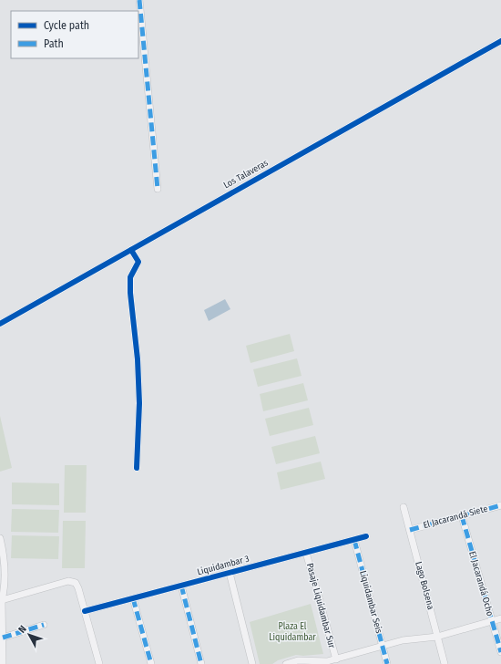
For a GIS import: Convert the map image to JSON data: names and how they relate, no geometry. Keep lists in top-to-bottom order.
{
  "streets": {
    "street": [
      "Los Talaveras",
      "El Jacarandá Siete",
      "Liquidambar 3",
      "El Jacarandá Ocho",
      "Lago Bolsena",
      "Liquidambar Seis",
      "Pasaje Liquidambar Sur"
    ]
  },
  "crossings": [
    ["El Jacarandá Siete", "El Jacarandá Ocho"],
    ["El Jacarandá Siete", "Lago Bolsena"],
    ["Liquidambar 3", "Liquidambar Seis"],
    ["Liquidambar 3", "Pasaje Liquidambar Sur"]
  ],
  "parks": ["Plaza El Liquidambar"],
  "legend": ["Cycle path", "Path"],
  "north": "top left"
}
